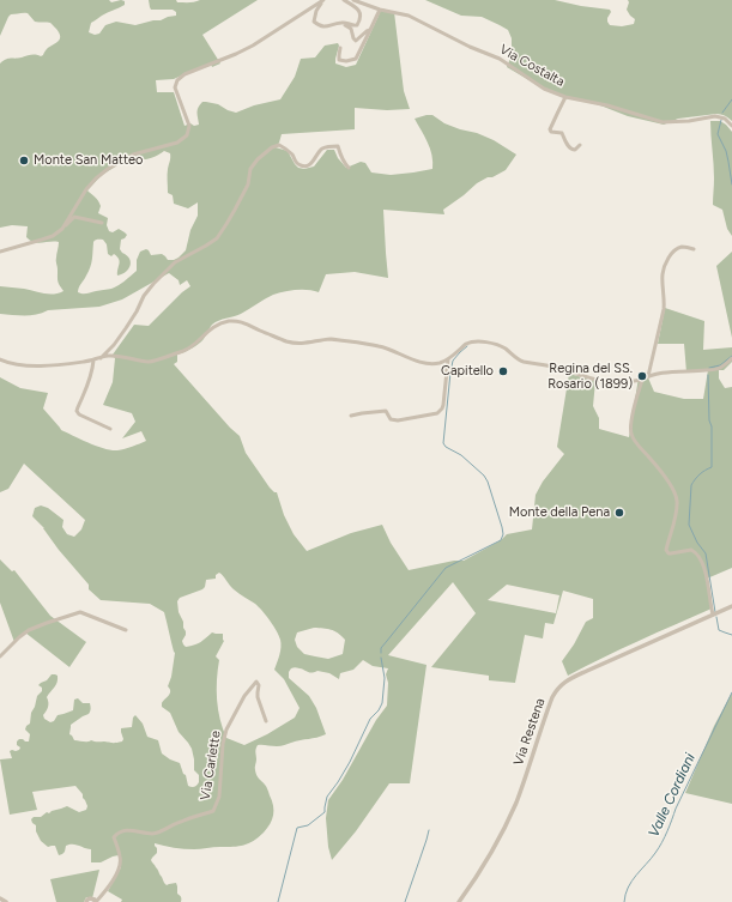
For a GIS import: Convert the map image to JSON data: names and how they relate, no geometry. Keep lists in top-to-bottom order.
{
  "streets": {
    "street": ["Via Costalta", "Via Restena", "Via Carlette"]
  },
  "water": ["Valle Cordiani"],
  "places": [
    "Monte San Matteo",
    "Capitello",
    "Regina del SS. Rosario (1899)",
    "Monte della Pena"
  ]
}
